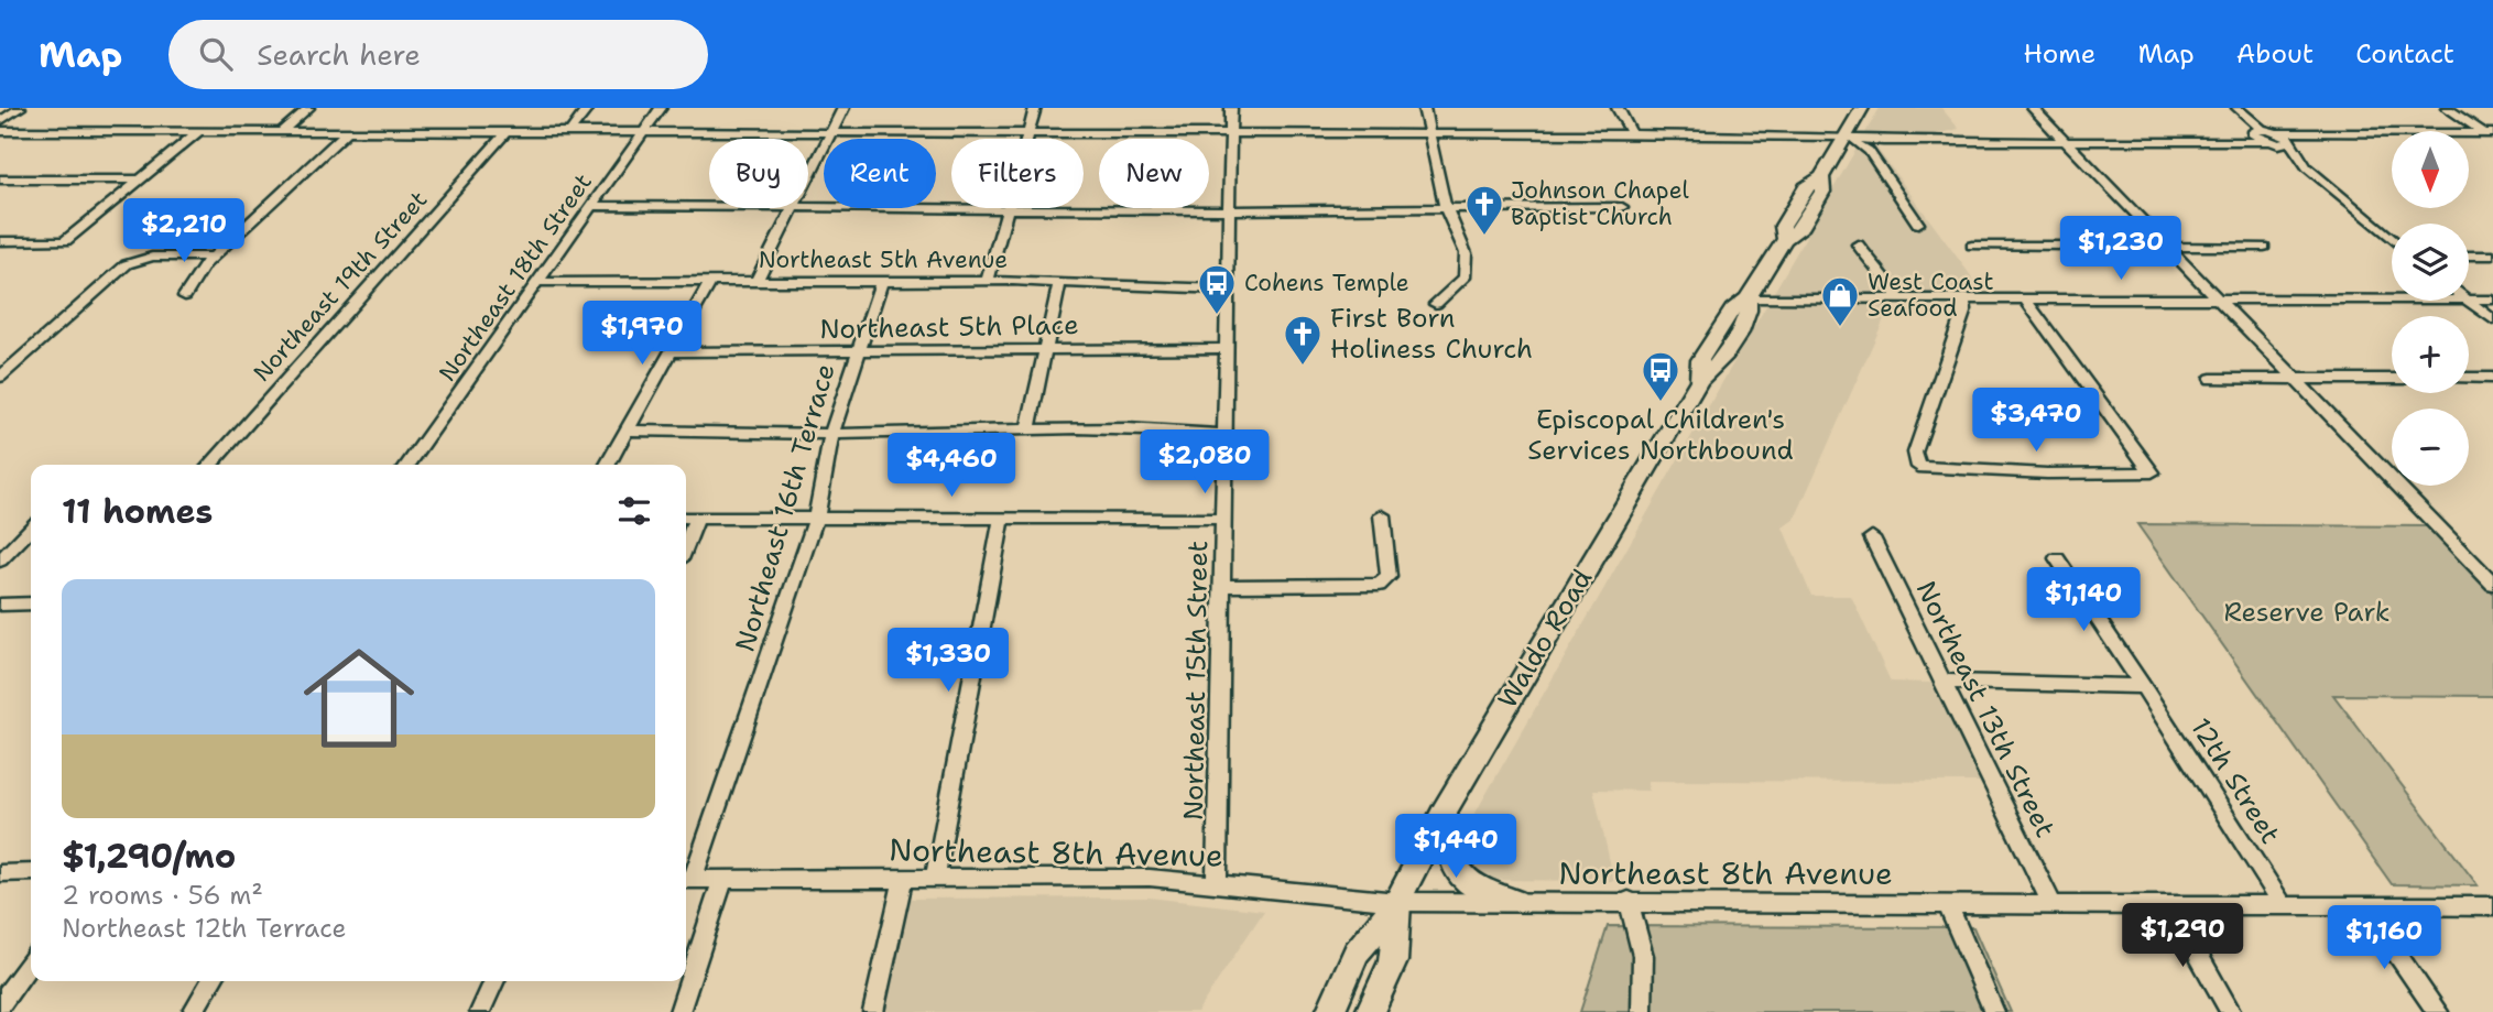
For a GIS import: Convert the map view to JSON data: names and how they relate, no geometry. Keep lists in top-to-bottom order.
{
  "streets": {
    "highway": ["Waldo Road"],
    "street": [
      "Northeast 5th Avenue",
      "Northeast 18th Street",
      "Northeast 19th Street",
      "Northeast 5th Place",
      "Northeast 16th Terrace",
      "Northeast 15th Street",
      "Northeast 13th Street",
      "12th Street",
      "Northeast 8th Avenue"
    ]
  },
  "crossings": [
    ["Northeast 5th Avenue", "Northeast 18th Street"],
    ["Northeast 5th Avenue", "Northeast 16th Terrace"],
    ["Northeast 5th Avenue", "Northeast 15th Street"],
    ["Northeast 5th Place", "Northeast 16th Terrace"],
    ["Northeast 5th Place", "Northeast 15th Street"],
    ["Northeast 16th Terrace", "Northeast 8th Avenue"],
    ["Waldo Road", "Northeast 8th Avenue"],
    ["Northeast 15th Street", "Northeast 8th Avenue"],
    ["Northeast 13th Street", "Northeast 8th Avenue"],
    ["12th Street", "Northeast 8th Avenue"]
  ],
  "parks": ["Reserve Park"],
  "places": {
    "church": ["Johnson Chapel Baptist Church", "First Born Holiness Church"],
    "bus stop": ["Cohens Temple", "Episcopal Children's Services Northbound"],
    "shop": ["West Coast Seafood"]
  },
  "north": "bottom",
  "page": {
    "header": "Map",
    "search": "Search here",
    "nav": [
      "Home",
      "Map",
      "About",
      "Contact"
    ],
    "map_buttons": ["+", "−"],
    "chip": [
      "Buy",
      "Rent",
      "Filters",
      "New"
    ],
    "price": [
      "$2,210",
      "$1,230",
      "$1,970",
      "$3,470",
      "$2,080",
      "$4,460",
      "$1,140",
      "$1,330",
      "$1,440",
      "$1,290",
      "$1,160"
    ],
    "heading": "11 homes",
    "list": [
      {
        "name": "$1,290/mo",
        "note": "2 rooms · 56 m² · Northeast 12th Terrace"
      }
    ]
  }
}
